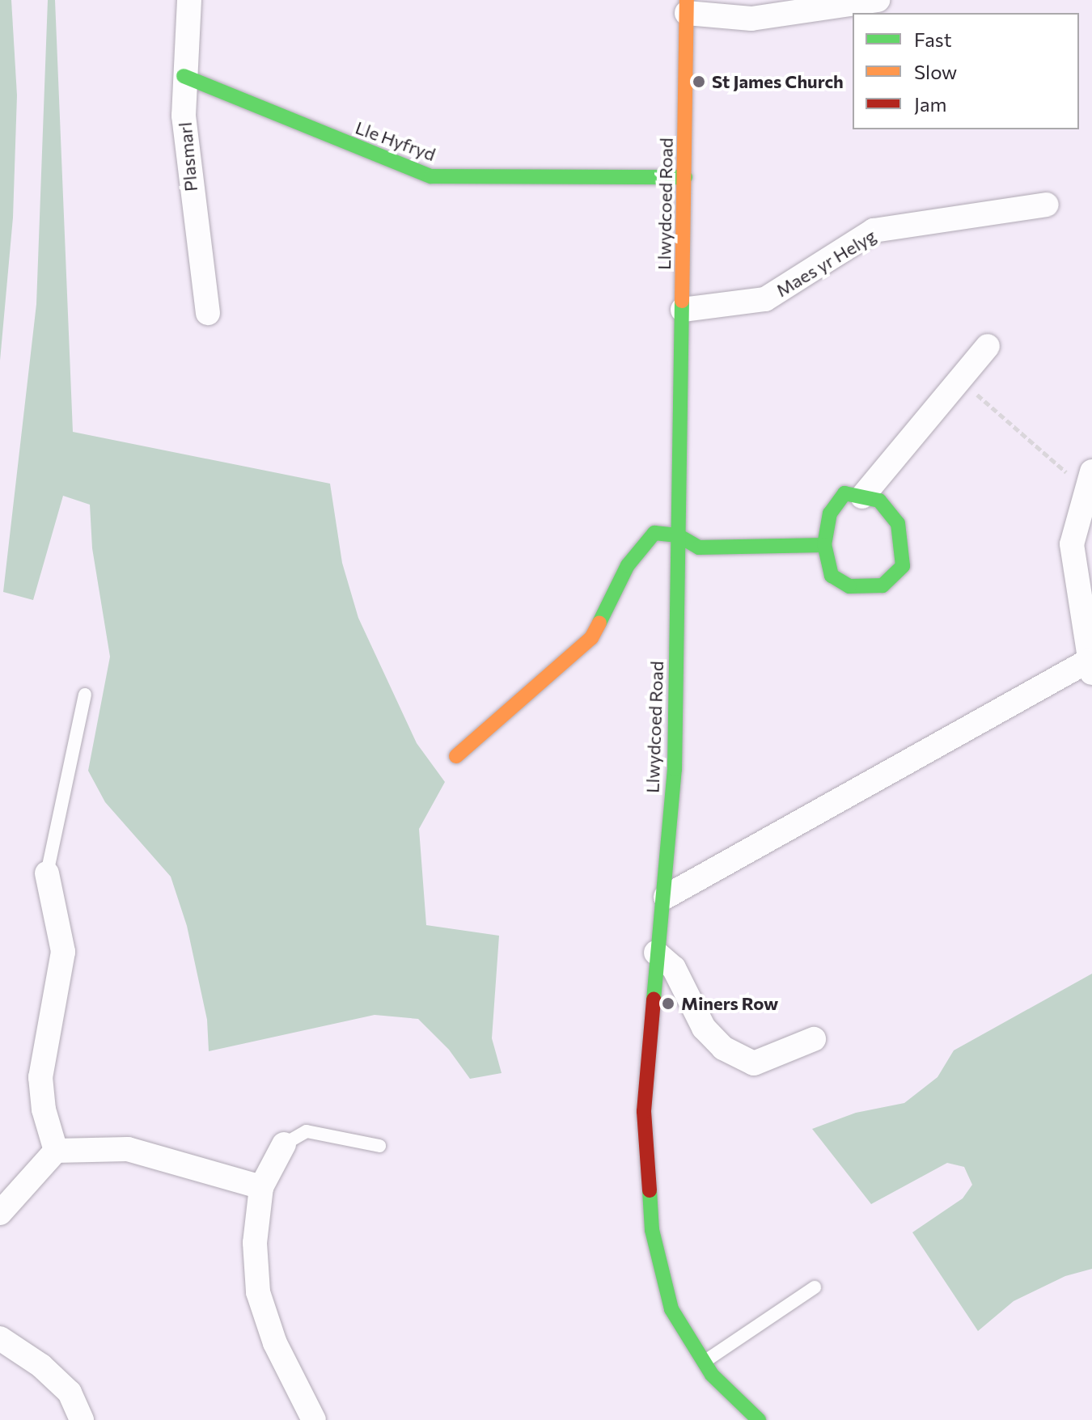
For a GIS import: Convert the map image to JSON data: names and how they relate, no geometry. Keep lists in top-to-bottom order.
{
  "streets": {
    "main road": ["Lle Hyfryd", "Llwydcoed Road"],
    "street": ["Plasmarl", "Maes yr Helyg"]
  },
  "crossings": [
    ["Lle Hyfryd", "Plasmarl"],
    ["Lle Hyfryd", "Llwydcoed Road"],
    ["Llwydcoed Road", "Maes yr Helyg"]
  ],
  "places": ["St James Church", "Miners Row"],
  "legend": ["Fast", "Slow", "Jam"]
}
